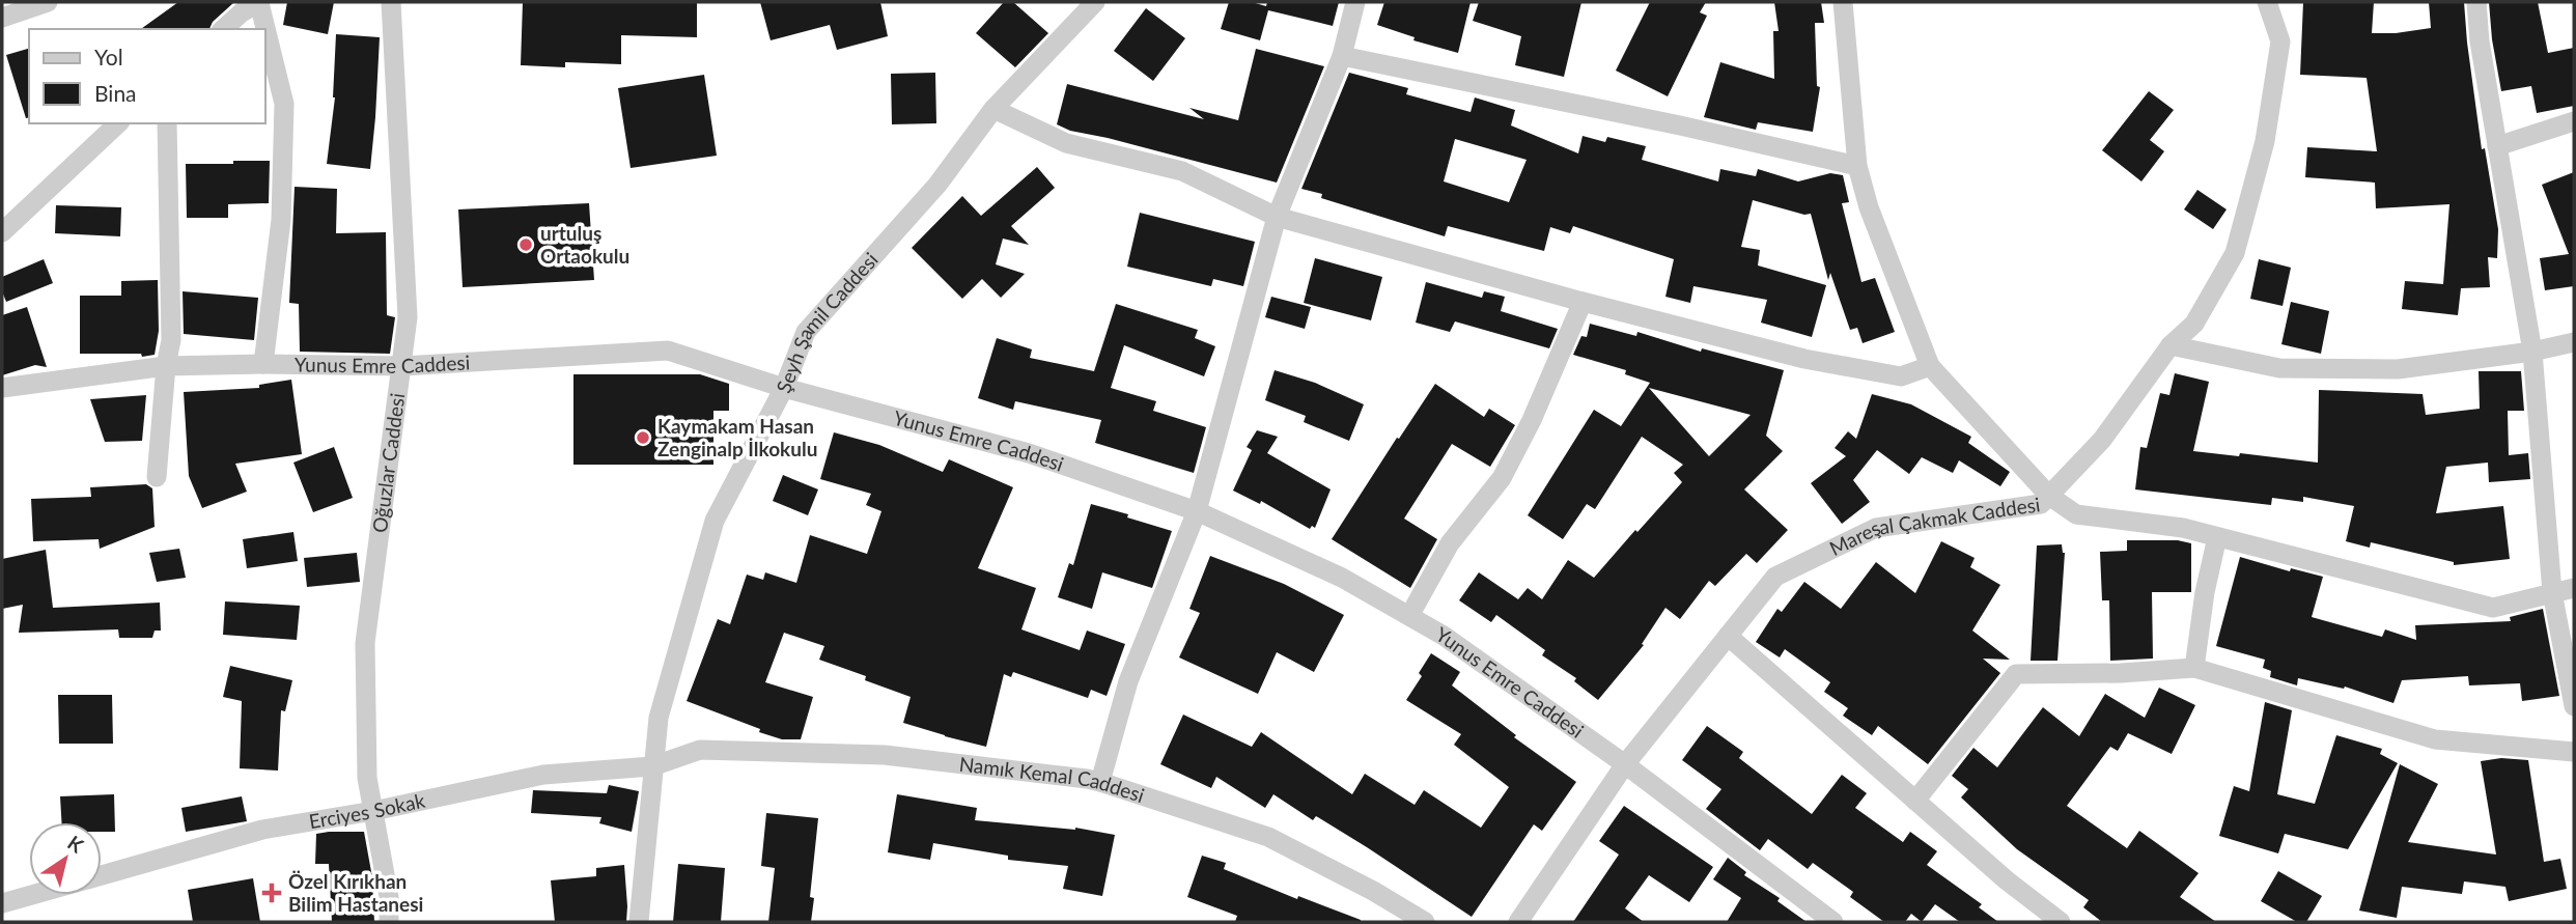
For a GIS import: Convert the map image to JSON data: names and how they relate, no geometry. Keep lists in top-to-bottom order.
{
  "streets": {
    "street": [
      "Şeyh Şamil Caddesi",
      "Yunus Emre Caddesi",
      "Oğuzlar Caddesi",
      "Mareşal Çakmak Caddesi",
      "Namık Kemal Caddesi",
      "Erciyes Sokak"
    ]
  },
  "crossings": [
    ["Şeyh Şamil Caddesi", "Yunus Emre Caddesi"],
    ["Şeyh Şamil Caddesi", "Namık Kemal Caddesi"],
    ["Şeyh Şamil Caddesi", "Erciyes Sokak"],
    ["Yunus Emre Caddesi", "Oğuzlar Caddesi"],
    ["Yunus Emre Caddesi", "Mareşal Çakmak Caddesi"],
    ["Oğuzlar Caddesi", "Erciyes Sokak"],
    ["Namık Kemal Caddesi", "Erciyes Sokak"]
  ],
  "places": {
    "other": ["urtuluş Ortaokulu", "Kaymakam Hasan Zenginalp İlkokulu"],
    "health": ["Özel Kırıkhan Bilim Hastanesi"]
  },
  "legend": ["Yol", "Bina"],
  "north": "top right"
}
